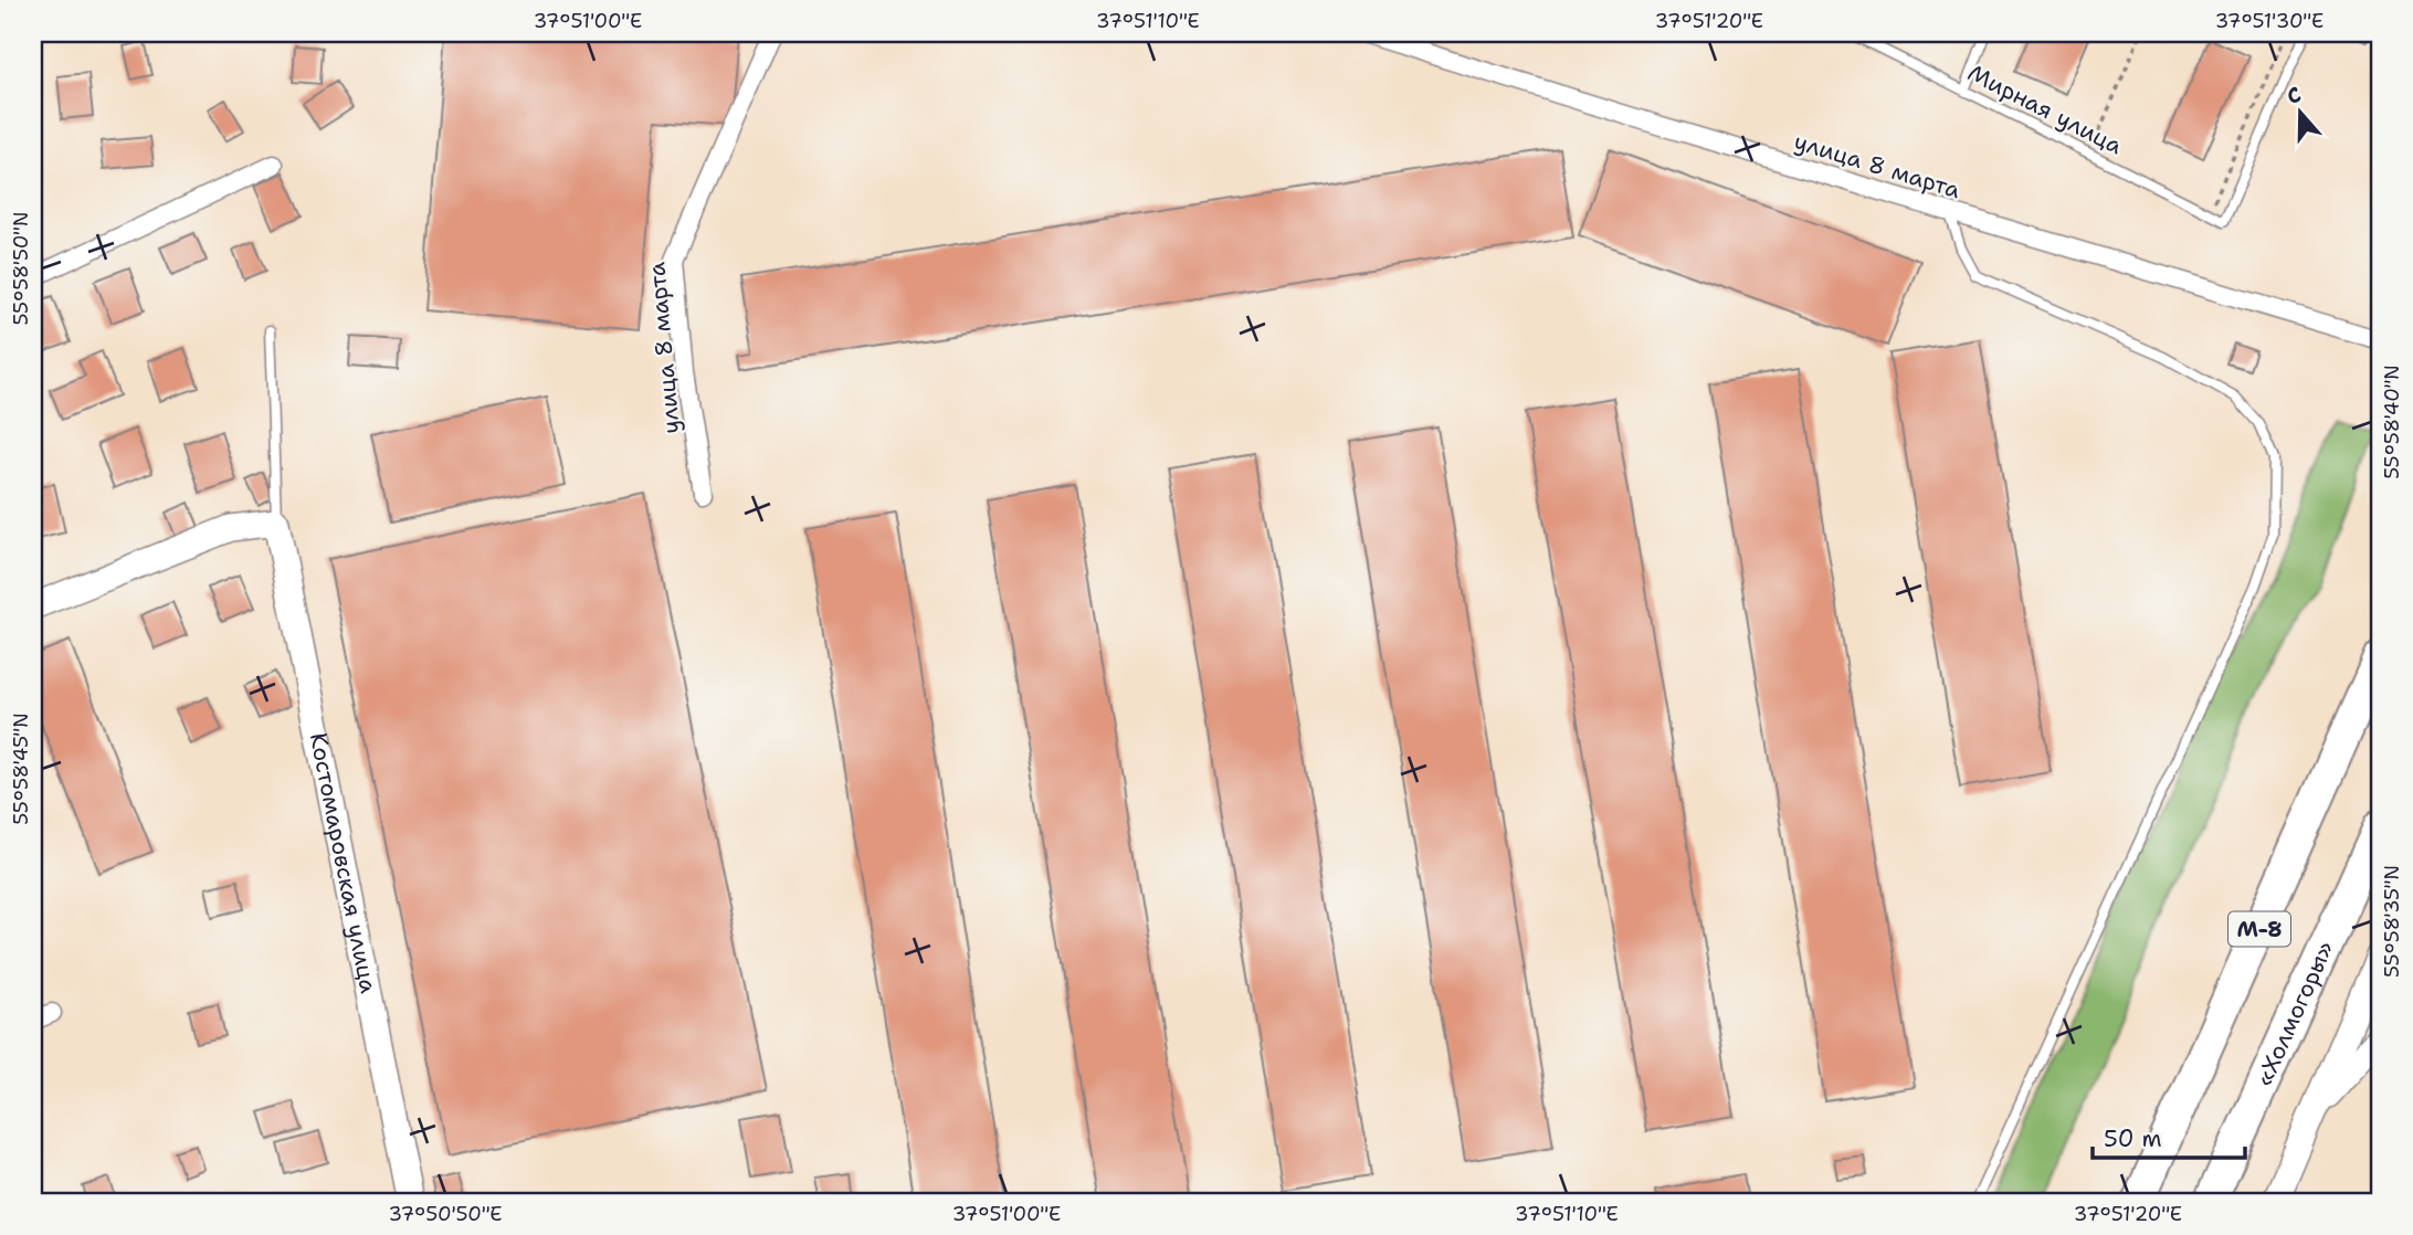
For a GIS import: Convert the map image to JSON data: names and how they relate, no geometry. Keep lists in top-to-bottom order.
{
  "streets": {
    "highway": ["М-8", "«Холмогоры»"],
    "street": ["улица 8 марта", "Костомаровская улица"],
    "lane": ["Мирная улица"]
  },
  "scale_bar": "50 m",
  "north": "top",
  "coordinates": [
    "37°51'00\"E",
    "37°51'10\"E",
    "37°51'20\"E",
    "37°51'30\"E",
    "55°58'50\"N",
    "55°58'40\"N",
    "55°58'45\"N",
    "55°58'35\"N",
    "37°50'50\"E"
  ]
}
